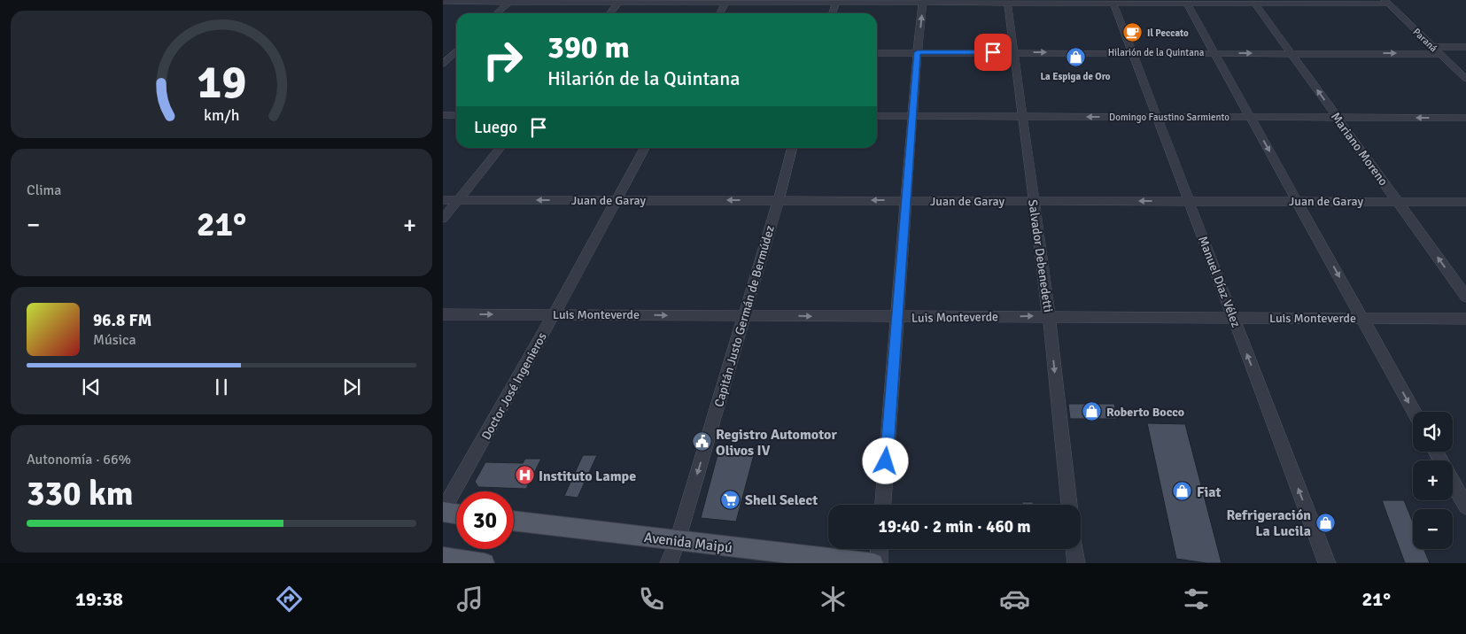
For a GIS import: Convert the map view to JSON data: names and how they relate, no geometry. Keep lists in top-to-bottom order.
{
  "streets": {
    "main road": ["Avenida Maipú"],
    "street": [
      "Paraná",
      "Hilarión de la Quintana",
      "Domingo Faustino Sarmiento",
      "Mariano Moreno",
      "Juan de Garay",
      "Salvador Debenedetti",
      "Manuel Díaz Vélez",
      "Luis Monteverde",
      "Capitán Justo Germán de Bermúdez",
      "Doctor José Ingenieros"
    ]
  },
  "crossings": [
    ["Paraná", "Hilarión de la Quintana"],
    ["Hilarión de la Quintana", "Mariano Moreno"],
    ["Hilarión de la Quintana", "Salvador Debenedetti"],
    ["Hilarión de la Quintana", "Manuel Díaz Vélez"],
    ["Domingo Faustino Sarmiento", "Mariano Moreno"],
    ["Domingo Faustino Sarmiento", "Salvador Debenedetti"],
    ["Domingo Faustino Sarmiento", "Manuel Díaz Vélez"],
    ["Mariano Moreno", "Juan de Garay"],
    ["Juan de Garay", "Salvador Debenedetti"],
    ["Juan de Garay", "Manuel Díaz Vélez"],
    ["Juan de Garay", "Capitán Justo Germán de Bermúdez"],
    ["Juan de Garay", "Doctor José Ingenieros"],
    ["Salvador Debenedetti", "Luis Monteverde"],
    ["Manuel Díaz Vélez", "Luis Monteverde"],
    ["Luis Monteverde", "Capitán Justo Germán de Bermúdez"],
    ["Luis Monteverde", "Doctor José Ingenieros"],
    ["Capitán Justo Germán de Bermúdez", "Avenida Maipú"]
  ],
  "one_way": [
    "Domingo Faustino Sarmiento",
    "Juan de Garay",
    "Salvador Debenedetti",
    "Manuel Díaz Vélez",
    "Luis Monteverde",
    "Capitán Justo Germán de Bermúdez"
  ],
  "places": {
    "cafe": ["Il Peccato"],
    "shop": [
      "La Espiga de Oro",
      "Roberto Bocco",
      "Fiat",
      "Refrigeración La Lucila"
    ],
    "public building": ["Registro Automotor Olivos IV"],
    "hospital": ["Instituto Lampe"],
    "supermarket": ["Shell Select"]
  },
  "page": {
    "turn": ["390 m", "Hilarión de la Quintana"],
    "then": "Luego",
    "tile": [
      "Clima",
      ["Autonomía · 66%", "330 km"]
    ],
    "heat": ["−", "21°", "+"],
    "song": ["96.8 FM", "Música"],
    "map_buttons": ["+", "−"],
    "limit": "30",
    "trip": "19:40 · 2 min · 460 m",
    "tabs": ["19:38", "21°"],
    "gauge": ["19", "km/h"]
  }
}
